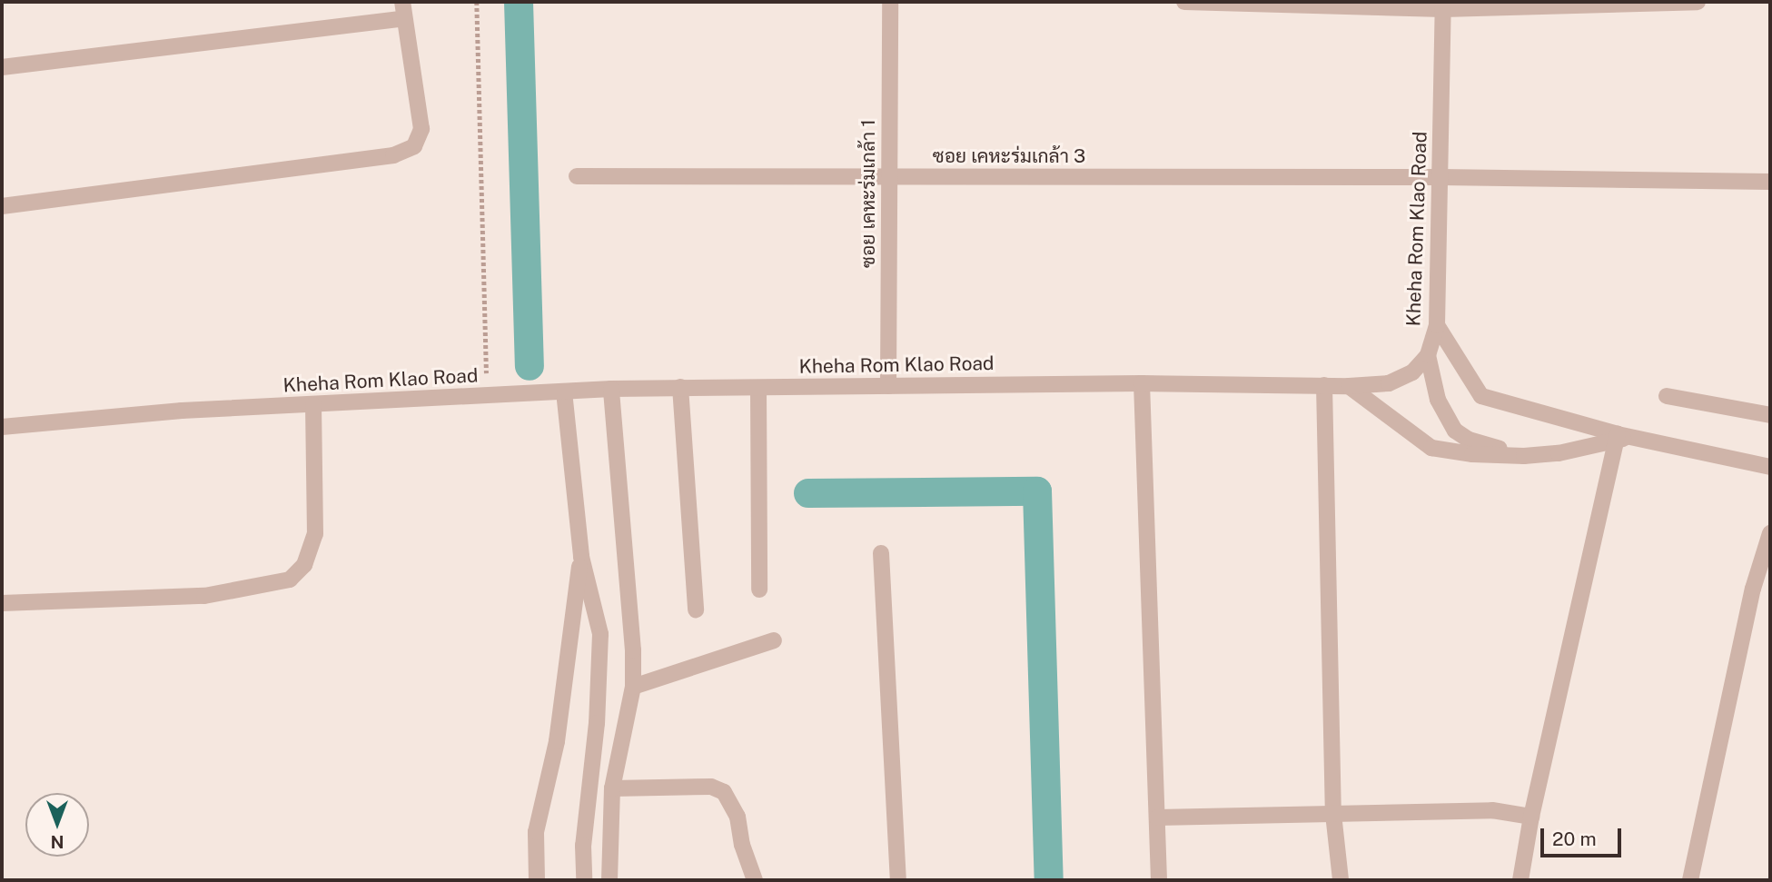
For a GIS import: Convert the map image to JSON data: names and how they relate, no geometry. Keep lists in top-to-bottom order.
{
  "streets": {
    "street": ["ซอย เคหะร่มเกล้า 3", "ซอย เคหะร่มเกล้า 1", "Kheha Rom Klao Road"]
  },
  "crossings": [
    ["ซอย เคหะร่มเกล้า 3", "ซอย เคหะร่มเกล้า 1"],
    ["ซอย เคหะร่มเกล้า 3", "Kheha Rom Klao Road"],
    ["ซอย เคหะร่มเกล้า 1", "Kheha Rom Klao Road"]
  ],
  "scale_bar": "20 m",
  "north": "bottom"
}
